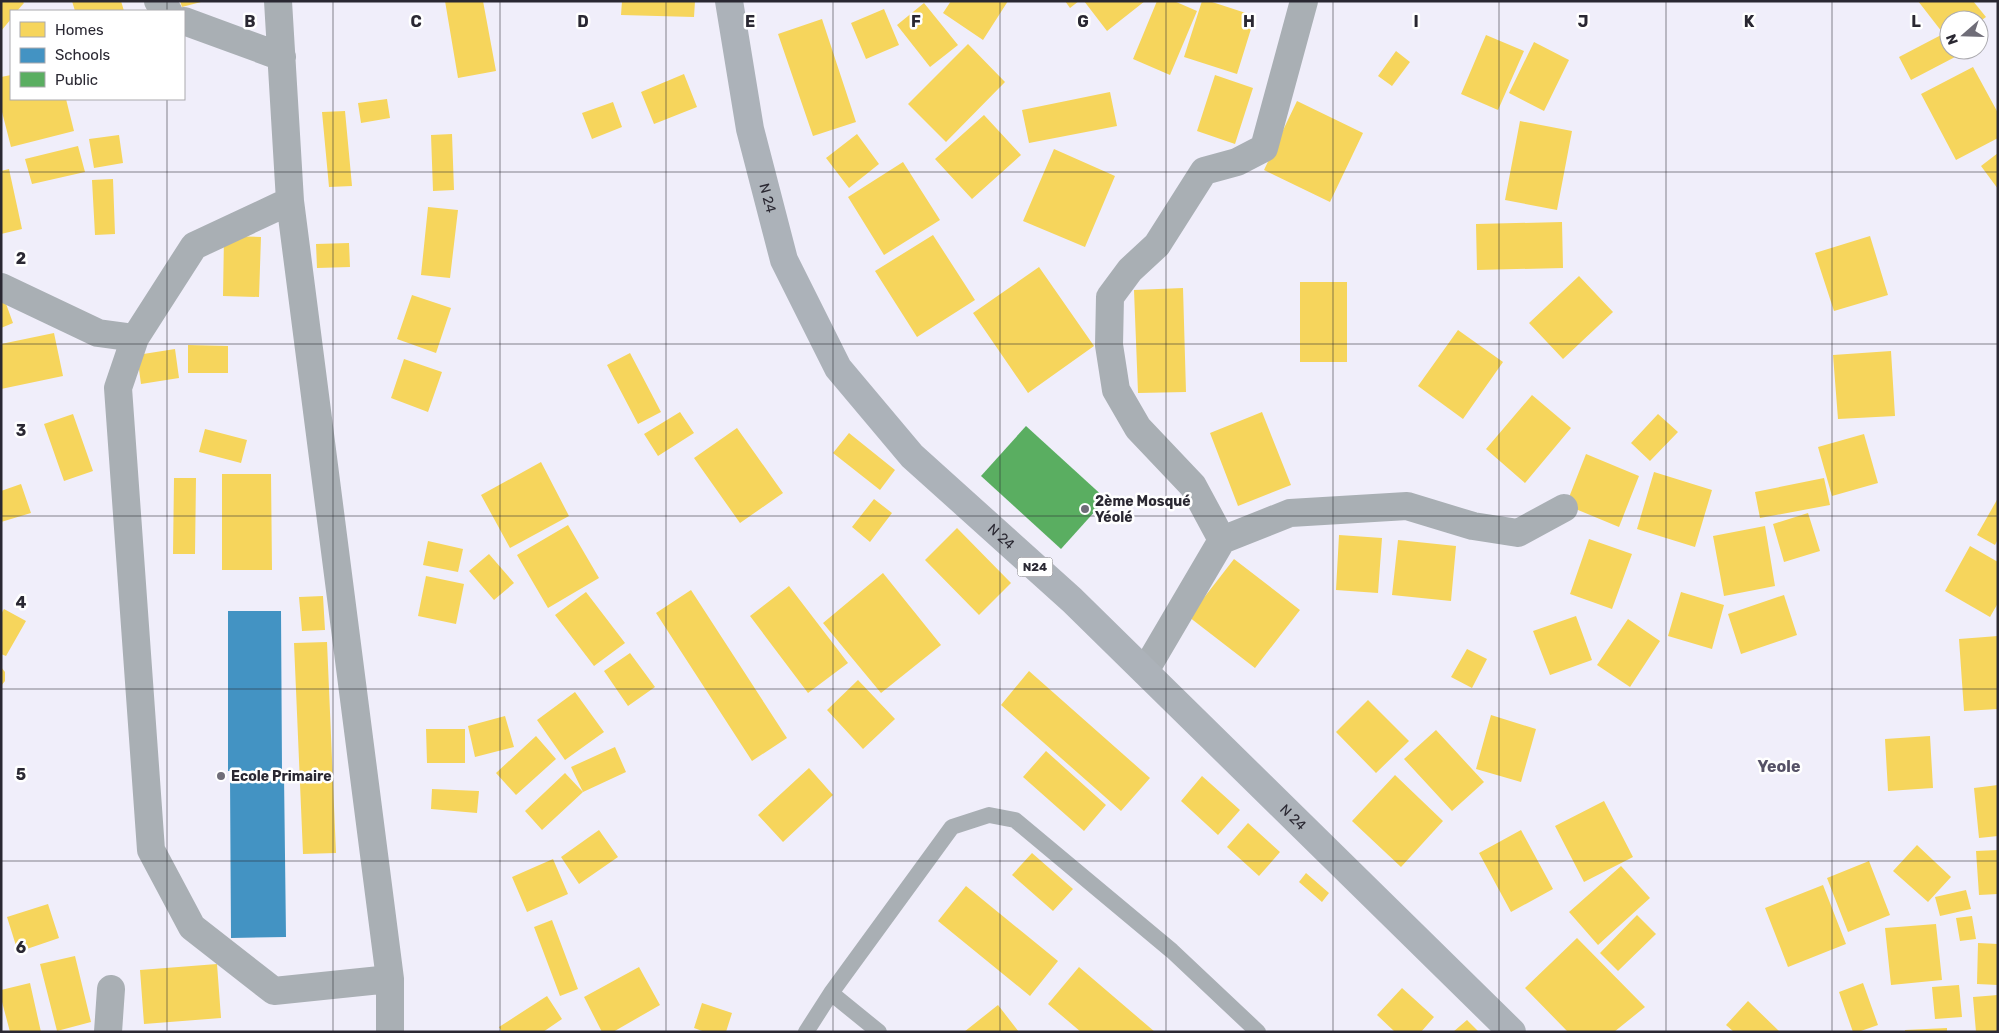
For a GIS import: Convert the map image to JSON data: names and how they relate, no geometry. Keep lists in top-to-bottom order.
{
  "streets": {
    "main road": ["N 24", "N24"]
  },
  "districts": ["Yeole"],
  "places": ["2ème Mosqué Yéolé", "Ecole Primaire"],
  "legend": ["Homes", "Schools", "Public"],
  "north": "left",
  "grid": {
    "columns": [
      "B",
      "C",
      "D",
      "E",
      "F",
      "G",
      "H",
      "I",
      "J",
      "K",
      "L"
    ],
    "rows": [
      "2",
      "3",
      "4",
      "5",
      "6"
    ]
  }
}
